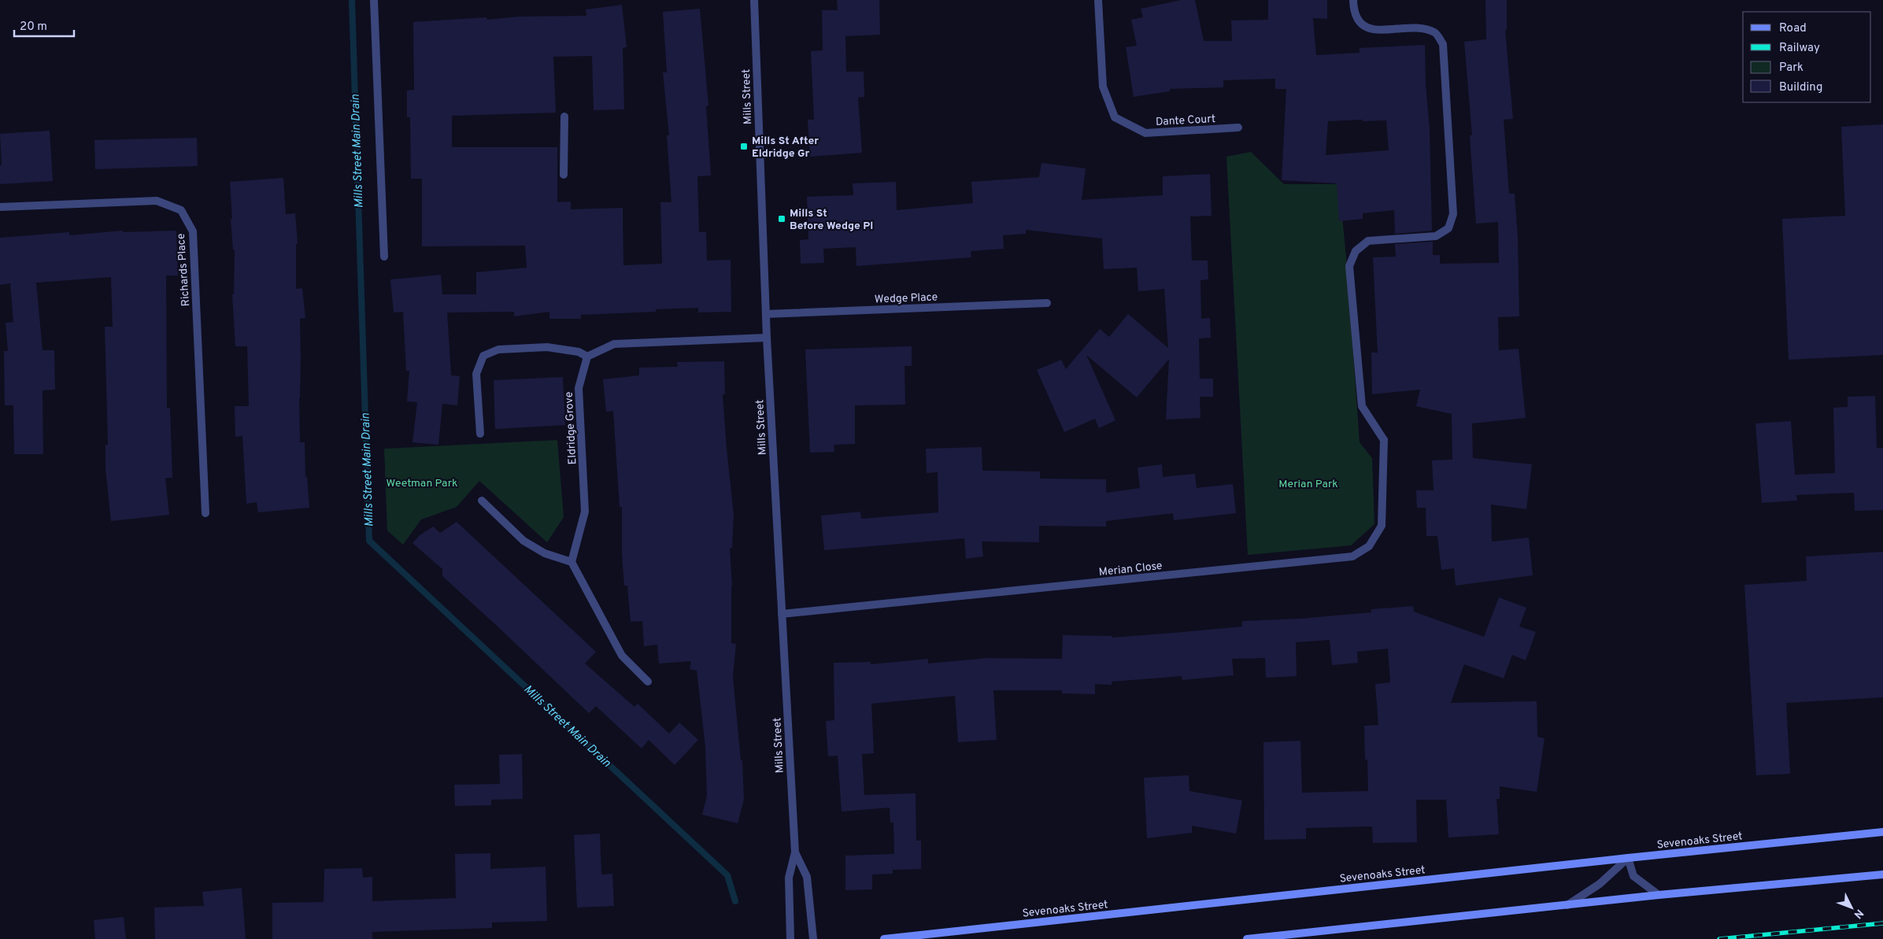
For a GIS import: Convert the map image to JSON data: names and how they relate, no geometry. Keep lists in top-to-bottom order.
{
  "streets": {
    "main road": ["Sevenoaks Street"],
    "street": [
      "Mills Street",
      "Dante Court",
      "Richards Place",
      "Wedge Place",
      "Eldridge Grove",
      "Merian Close"
    ]
  },
  "crossings": [
    ["Mills Street", "Wedge Place"],
    ["Mills Street", "Merian Close"]
  ],
  "water": ["Mills Street Main Drain"],
  "parks": ["Weetman Park", "Merian Park"],
  "places": {
    "transit": ["Mills St After Eldridge Gr", "Mills St Before Wedge Pl"]
  },
  "legend": [
    "Road",
    "Railway",
    "Park",
    "Building"
  ],
  "scale_bar": "20 m",
  "north": "bottom right"
}
